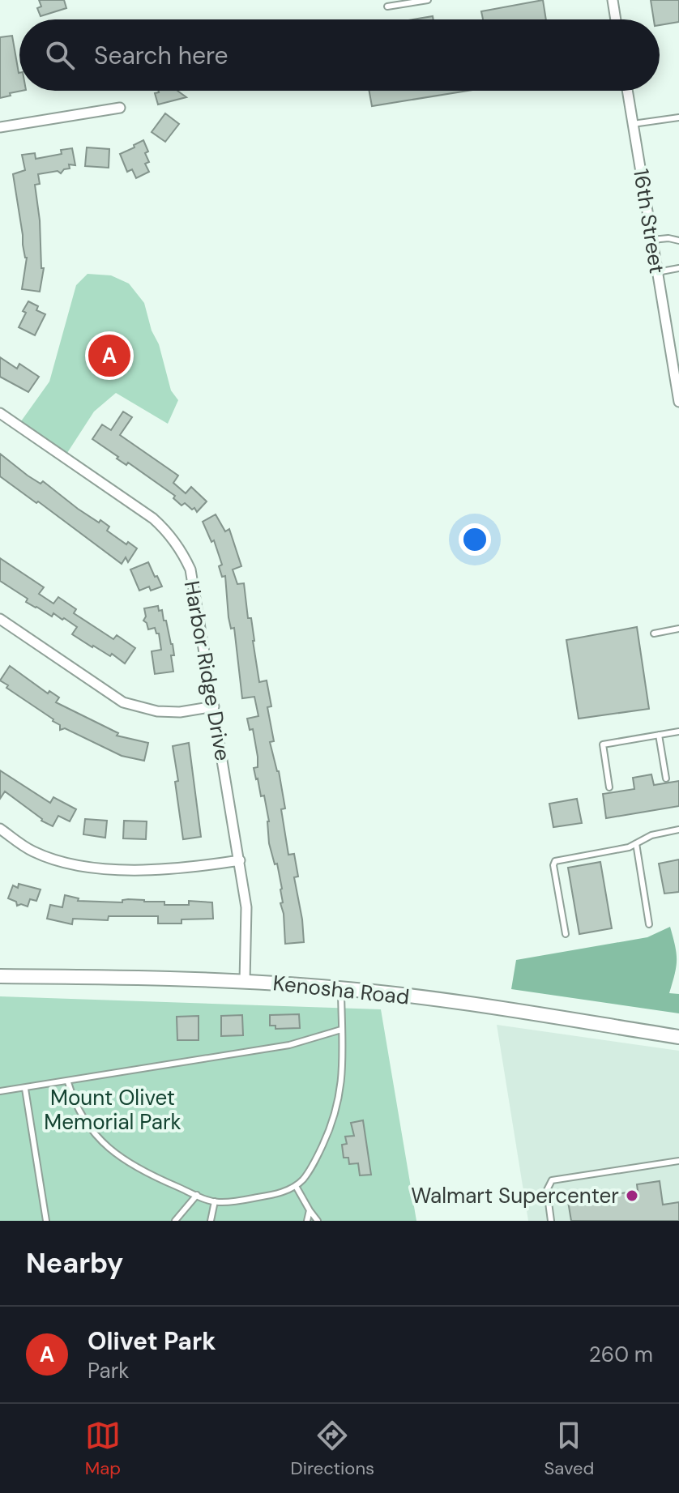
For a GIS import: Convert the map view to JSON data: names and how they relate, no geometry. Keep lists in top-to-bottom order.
{
  "streets": {
    "street": ["16th Street", "Harbor Ridge Drive", "Kenosha Road"]
  },
  "crossings": [
    ["Harbor Ridge Drive", "Kenosha Road"]
  ],
  "parks": ["Mount Olivet Memorial Park"],
  "places": ["Walmart Supercenter"],
  "page": {
    "search": "Search here",
    "pins": "A",
    "heading": "Nearby",
    "list": [
      {
        "mark": "A",
        "name": "Olivet Park",
        "note": "Park",
        "value": "260 m"
      }
    ],
    "nav": ["Map", "Directions", "Saved"]
  }
}
